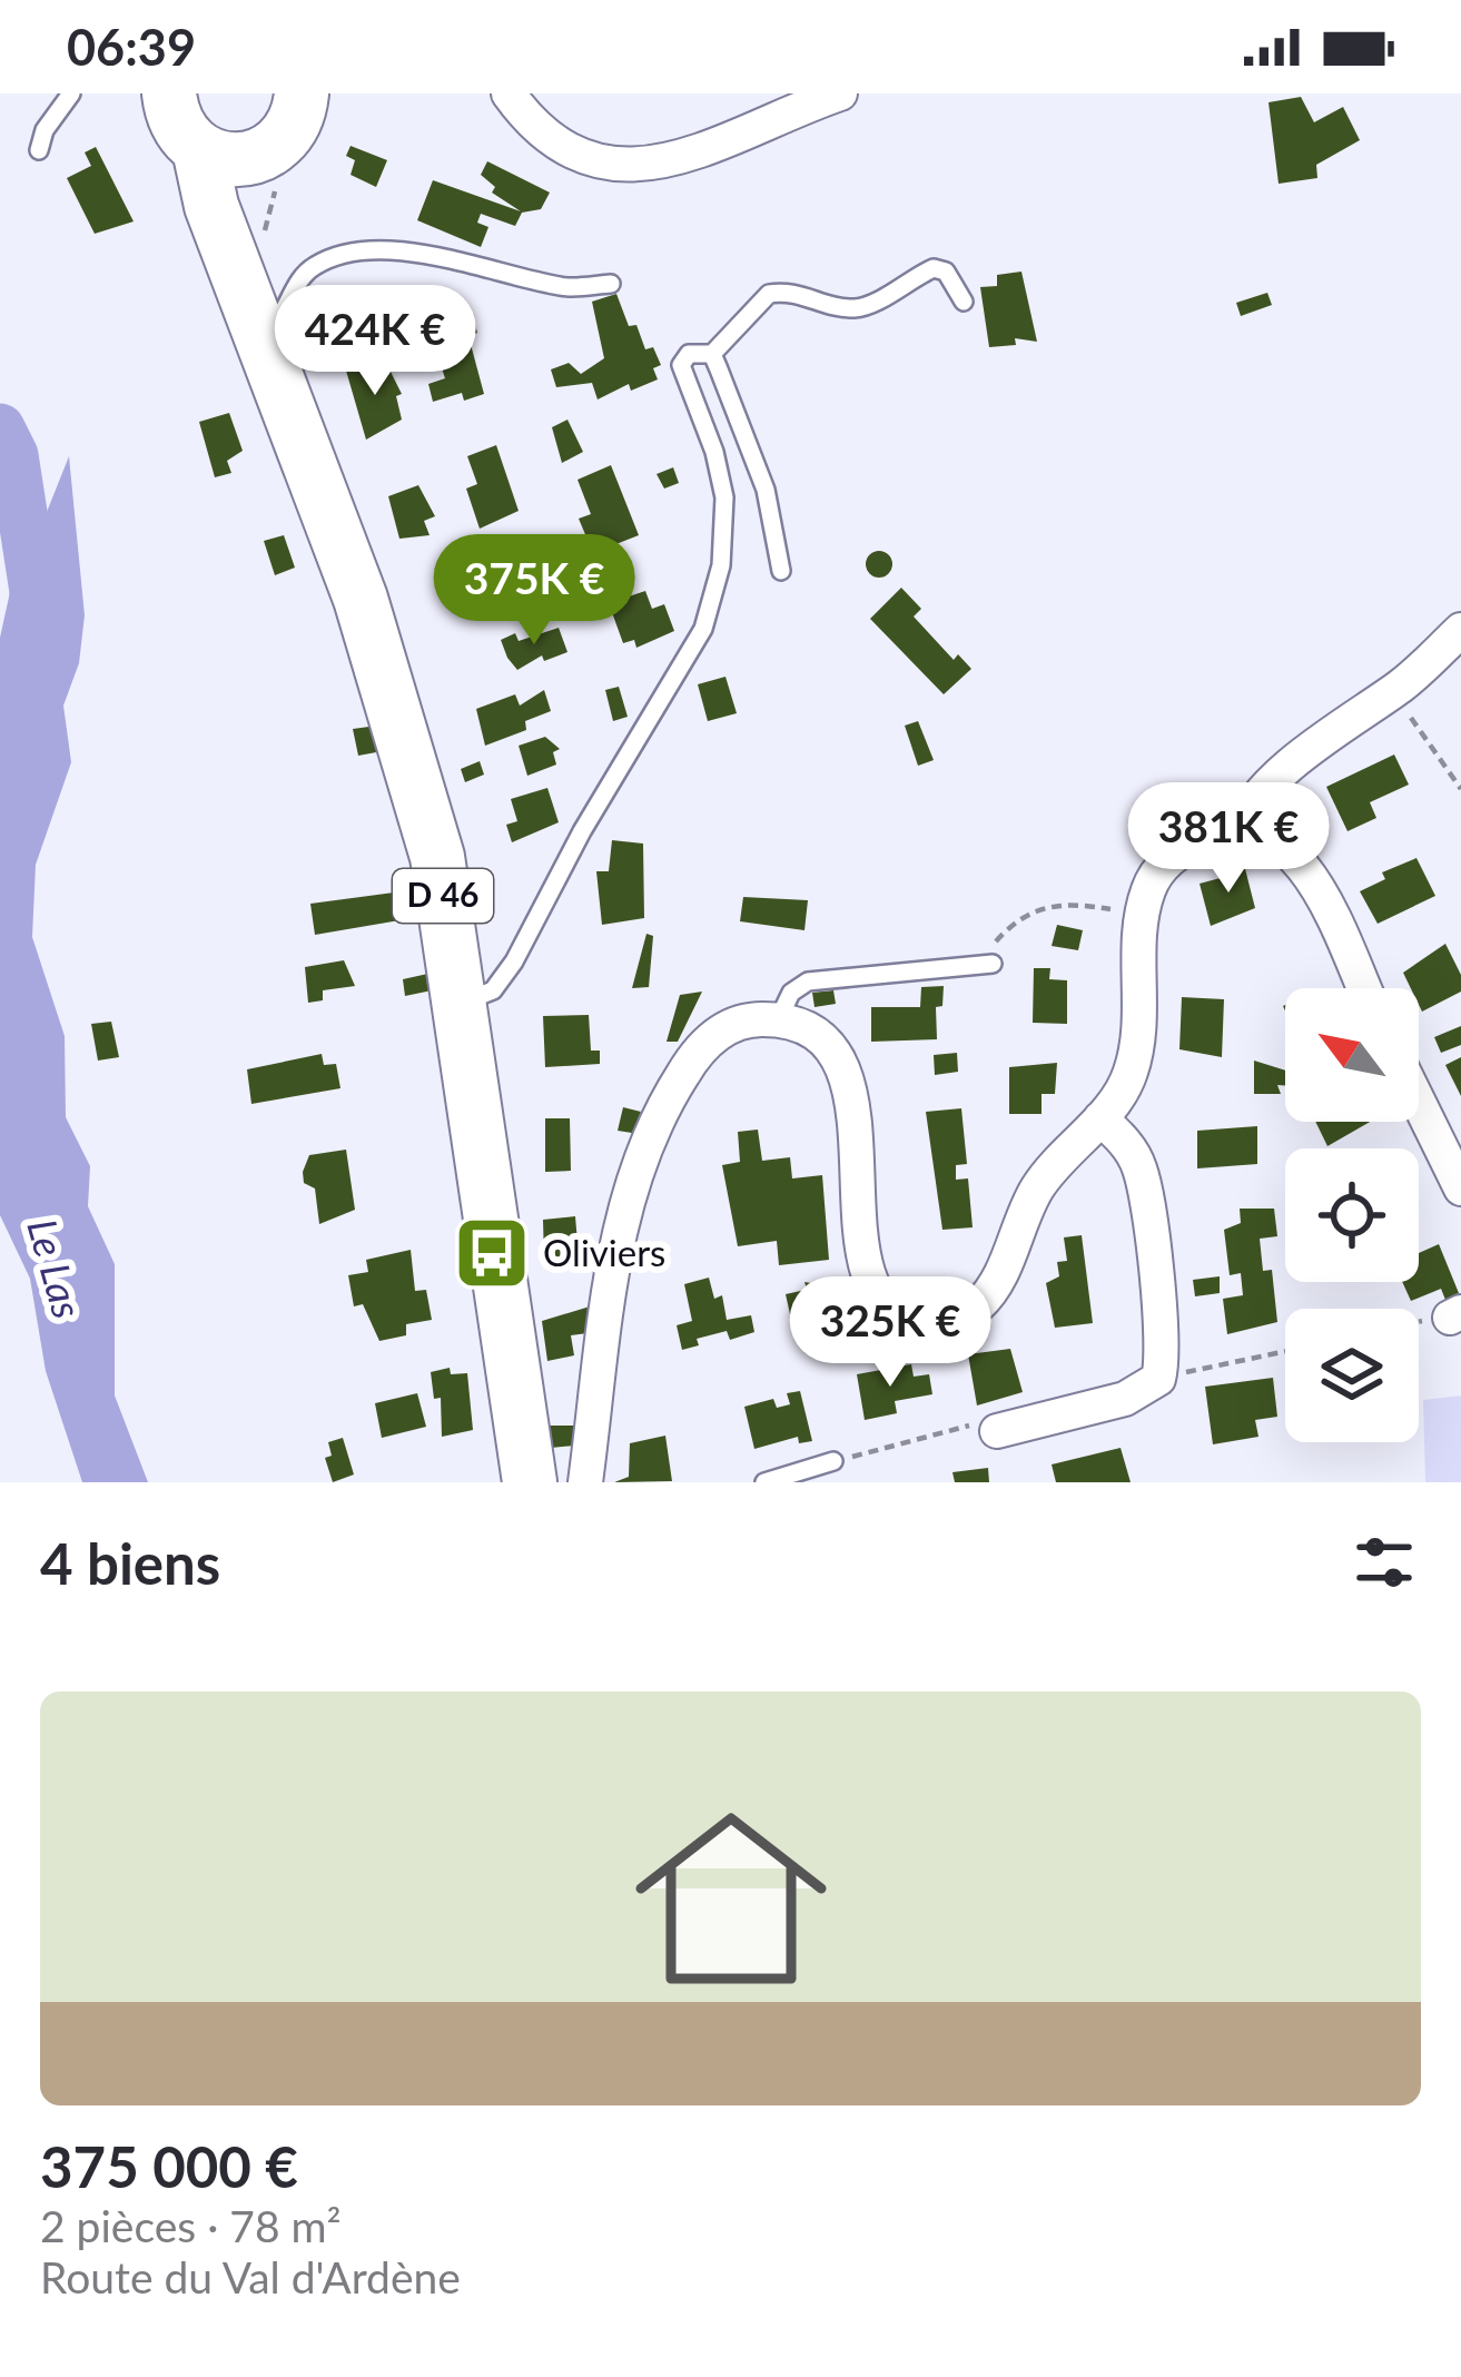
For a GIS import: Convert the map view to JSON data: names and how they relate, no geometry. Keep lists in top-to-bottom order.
{
  "streets": {
    "main road": ["D 46"]
  },
  "water": ["Le Las"],
  "places": {
    "bus stop": ["Oliviers"]
  },
  "north": "top left",
  "page": {
    "status": "06:39",
    "price": [
      "424K €",
      "375K €",
      "381K €",
      "325K €"
    ],
    "heading": "4 biens",
    "list": [
      {
        "name": "375 000 €",
        "note": "2 pièces · 78 m² · Route du Val d'Ardène"
      }
    ]
  }
}
